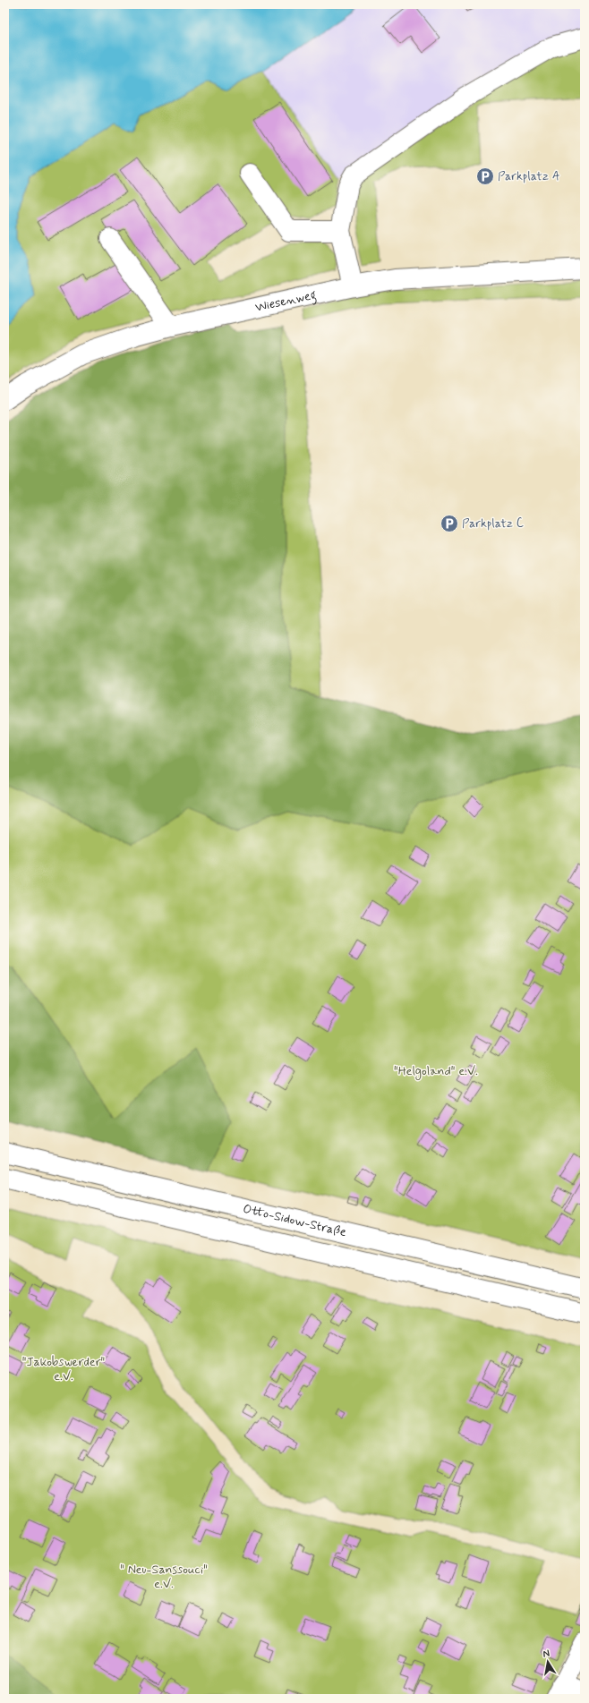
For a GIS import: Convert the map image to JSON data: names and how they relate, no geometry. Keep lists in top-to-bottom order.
{
  "streets": {
    "main road": ["Wiesenweg", "Otto-Sidow-Straße"]
  },
  "parks": ["\"Helgoland\" e.V.", "\"Jakobswerder\" e.V.", "\" Neu-Sanssouci\" e.V."],
  "places": {
    "parking": ["Parkplatz A", "Parkplatz C"]
  },
  "north": "top"
}
